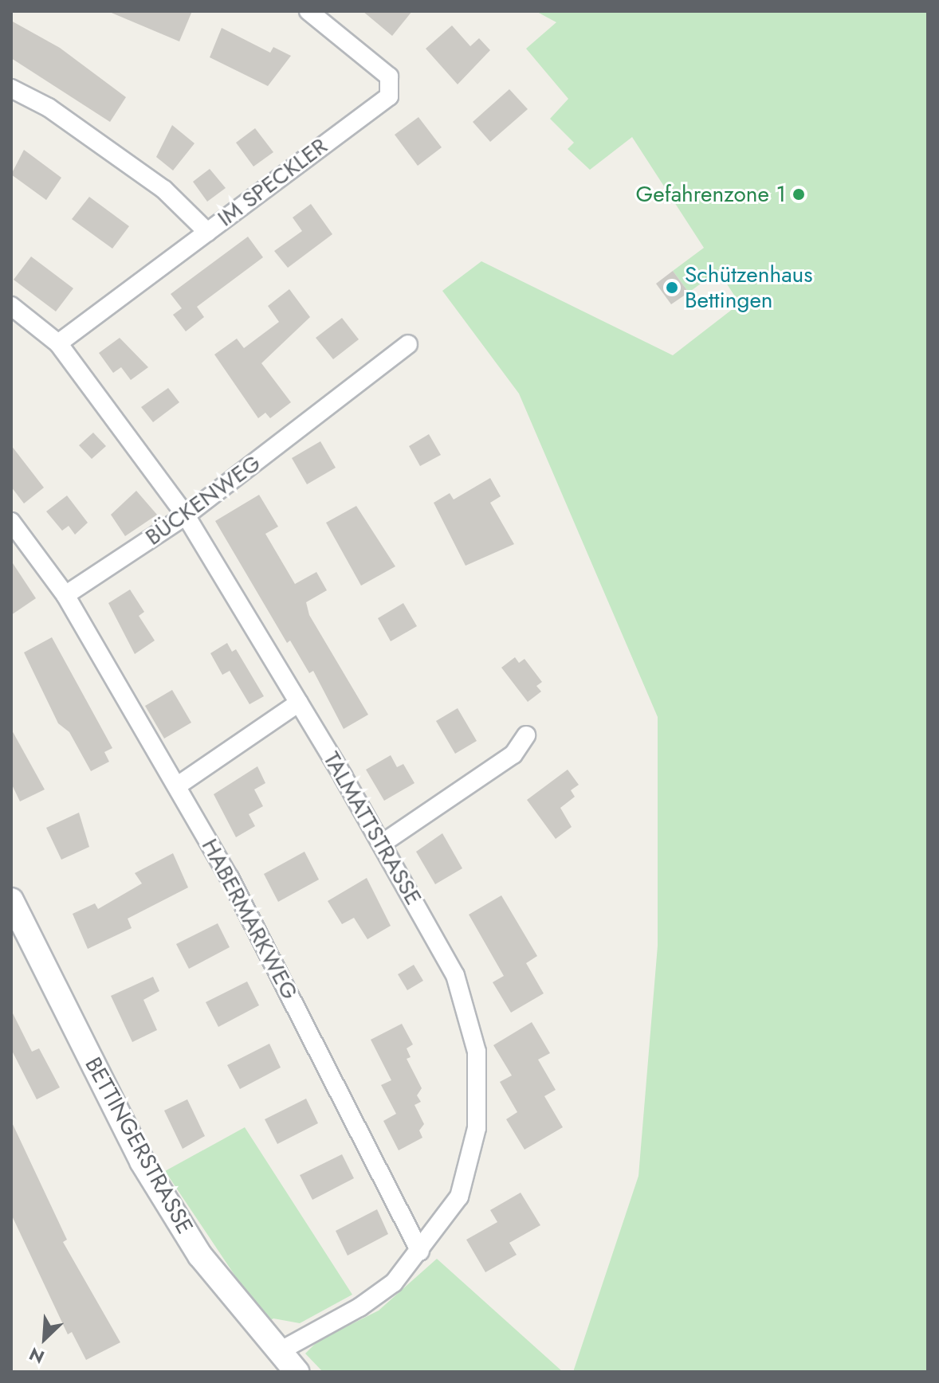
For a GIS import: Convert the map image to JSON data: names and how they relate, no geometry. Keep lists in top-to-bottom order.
{
  "streets": {
    "street": [
      "IM SPECKLER",
      "BÜCKENWEG",
      "TALMATTSTRASSE",
      "HABERMARKWEG",
      "BETTINGERSTRASSE"
    ]
  },
  "crossings": [
    ["IM SPECKLER", "TALMATTSTRASSE"],
    ["BÜCKENWEG", "TALMATTSTRASSE"],
    ["BÜCKENWEG", "HABERMARKWEG"],
    ["TALMATTSTRASSE", "HABERMARKWEG"],
    ["TALMATTSTRASSE", "BETTINGERSTRASSE"]
  ],
  "places": ["Gefahrenzone 1", "Schützenhaus Bettingen"],
  "north": "bottom left"
}
